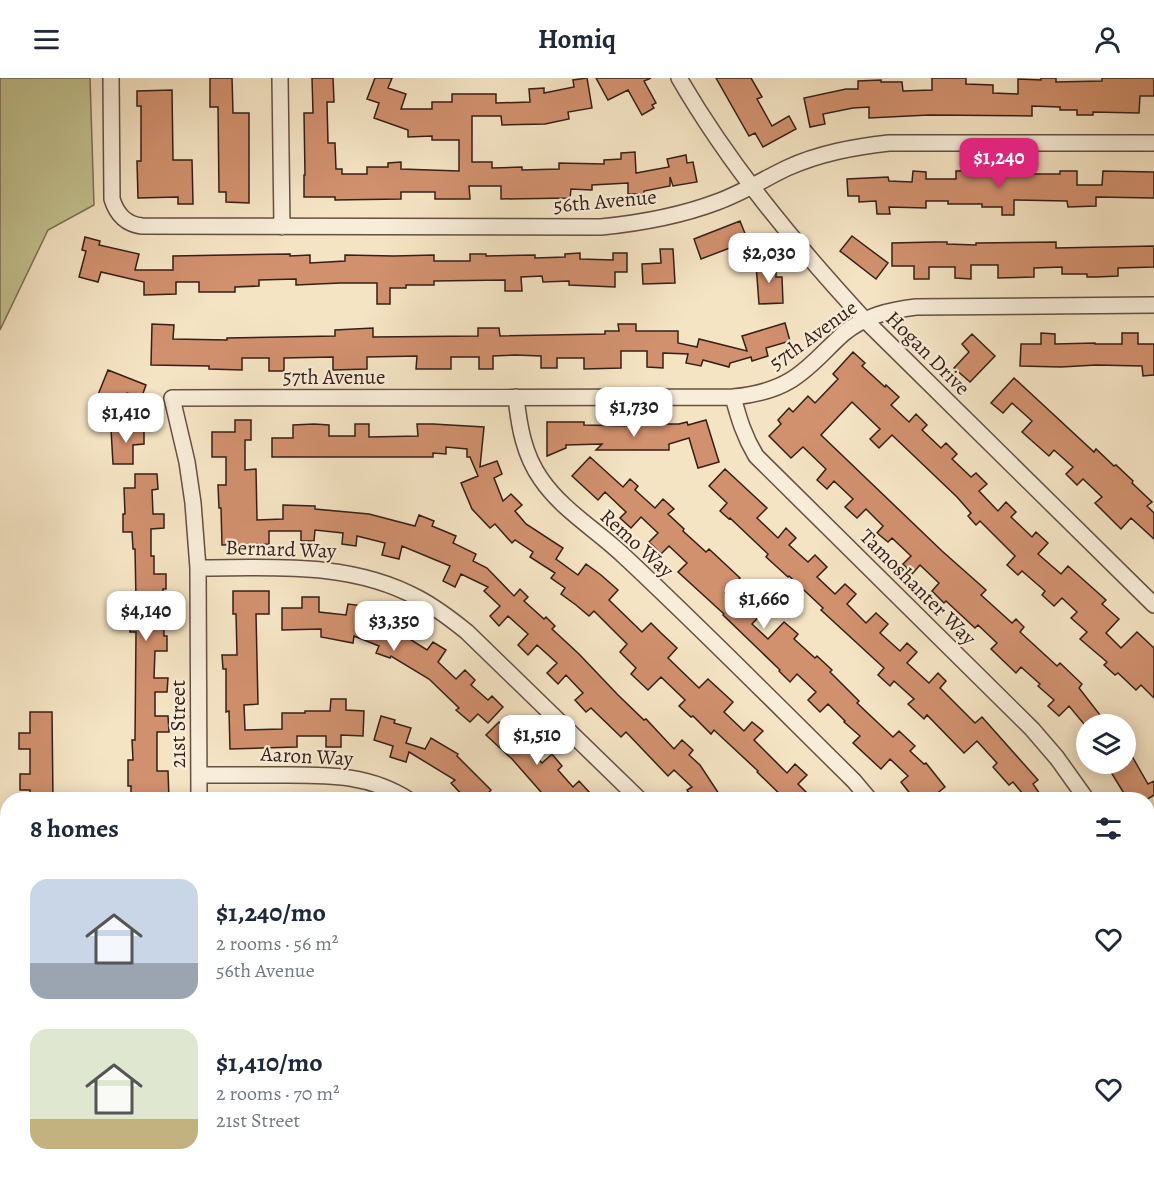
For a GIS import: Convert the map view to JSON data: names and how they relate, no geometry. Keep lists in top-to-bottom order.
{
  "streets": {
    "street": [
      "56th Avenue",
      "57th Avenue",
      "Hogan Drive",
      "Remo Way",
      "Bernard Way",
      "Tamoshanter Way",
      "21st Street",
      "Aaron Way"
    ]
  },
  "crossings": [
    ["56th Avenue", "Hogan Drive"],
    ["57th Avenue", "Hogan Drive"],
    ["57th Avenue", "Remo Way"],
    ["57th Avenue", "Tamoshanter Way"],
    ["57th Avenue", "21st Street"],
    ["Bernard Way", "21st Street"],
    ["21st Street", "Aaron Way"]
  ],
  "page": {
    "header": "Homiq",
    "price": [
      "$1,240",
      "$2,030",
      "$1,730",
      "$1,410",
      "$1,660",
      "$4,140",
      "$3,350",
      "$1,510"
    ],
    "heading": "8 homes",
    "list": [
      {
        "name": "$1,240/mo",
        "note": "2 rooms · 56 m² · 56th Avenue"
      },
      {
        "name": "$1,410/mo",
        "note": "2 rooms · 70 m² · 21st Street"
      }
    ]
  }
}
